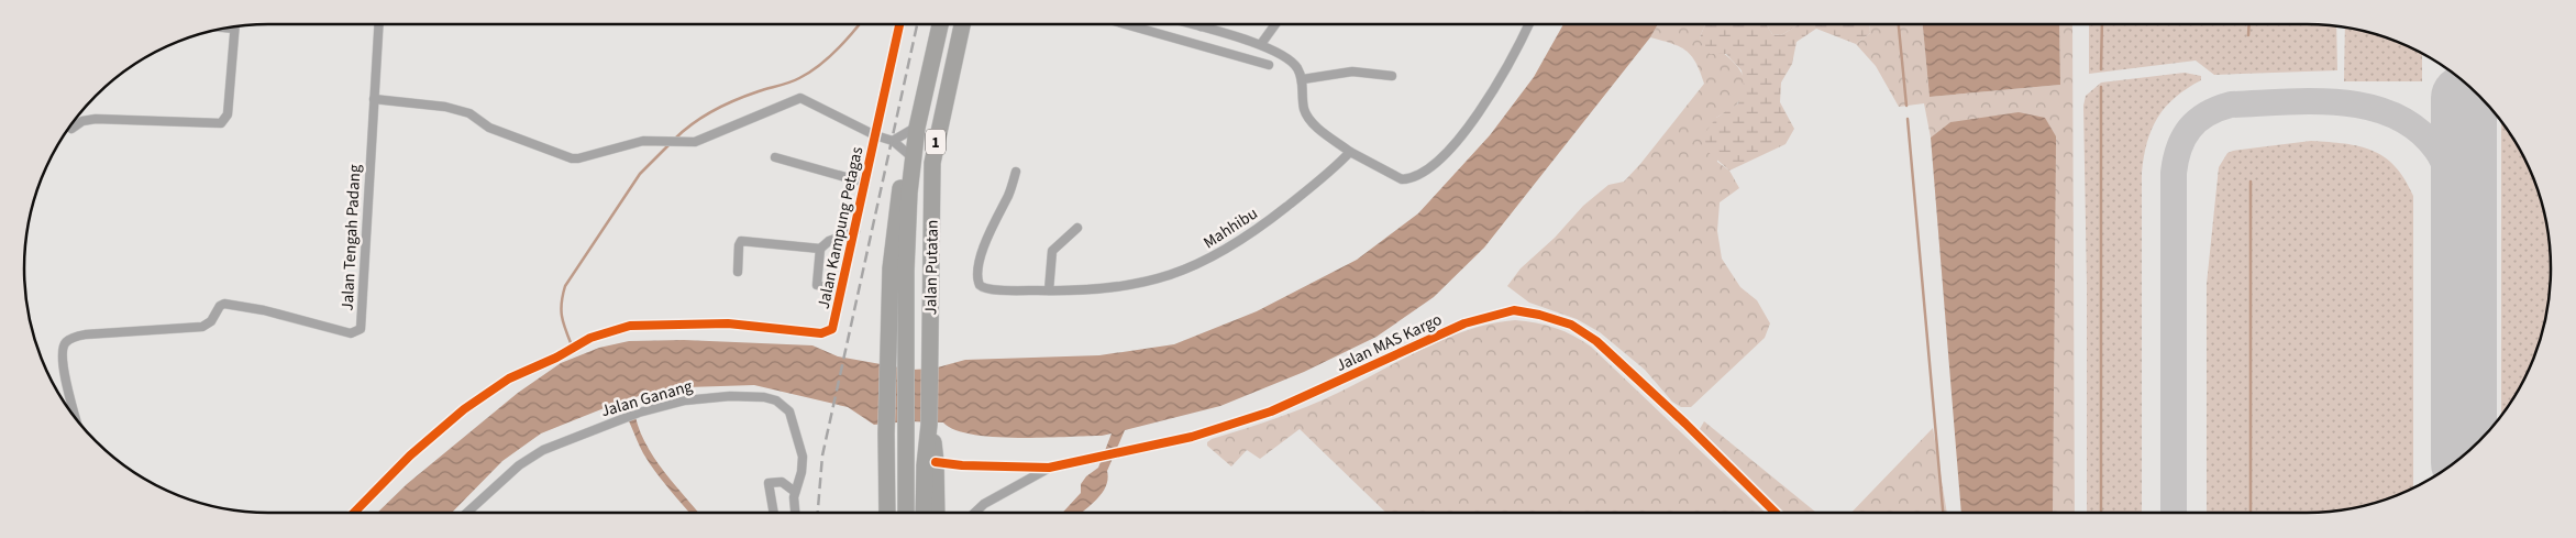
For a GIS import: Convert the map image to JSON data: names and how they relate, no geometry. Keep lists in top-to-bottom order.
{
  "streets": {
    "highway": ["1", "Jalan Putatan"],
    "street": [
      "Jalan Kampung Petagas",
      "Mahhibu",
      "Jalan Tengah Padang",
      "Jalan MAS Kargo",
      "Jalan Ganang"
    ]
  },
  "crossings": [
    ["Jalan Kampung Petagas", "Jalan Tengah Padang"]
  ]
}
